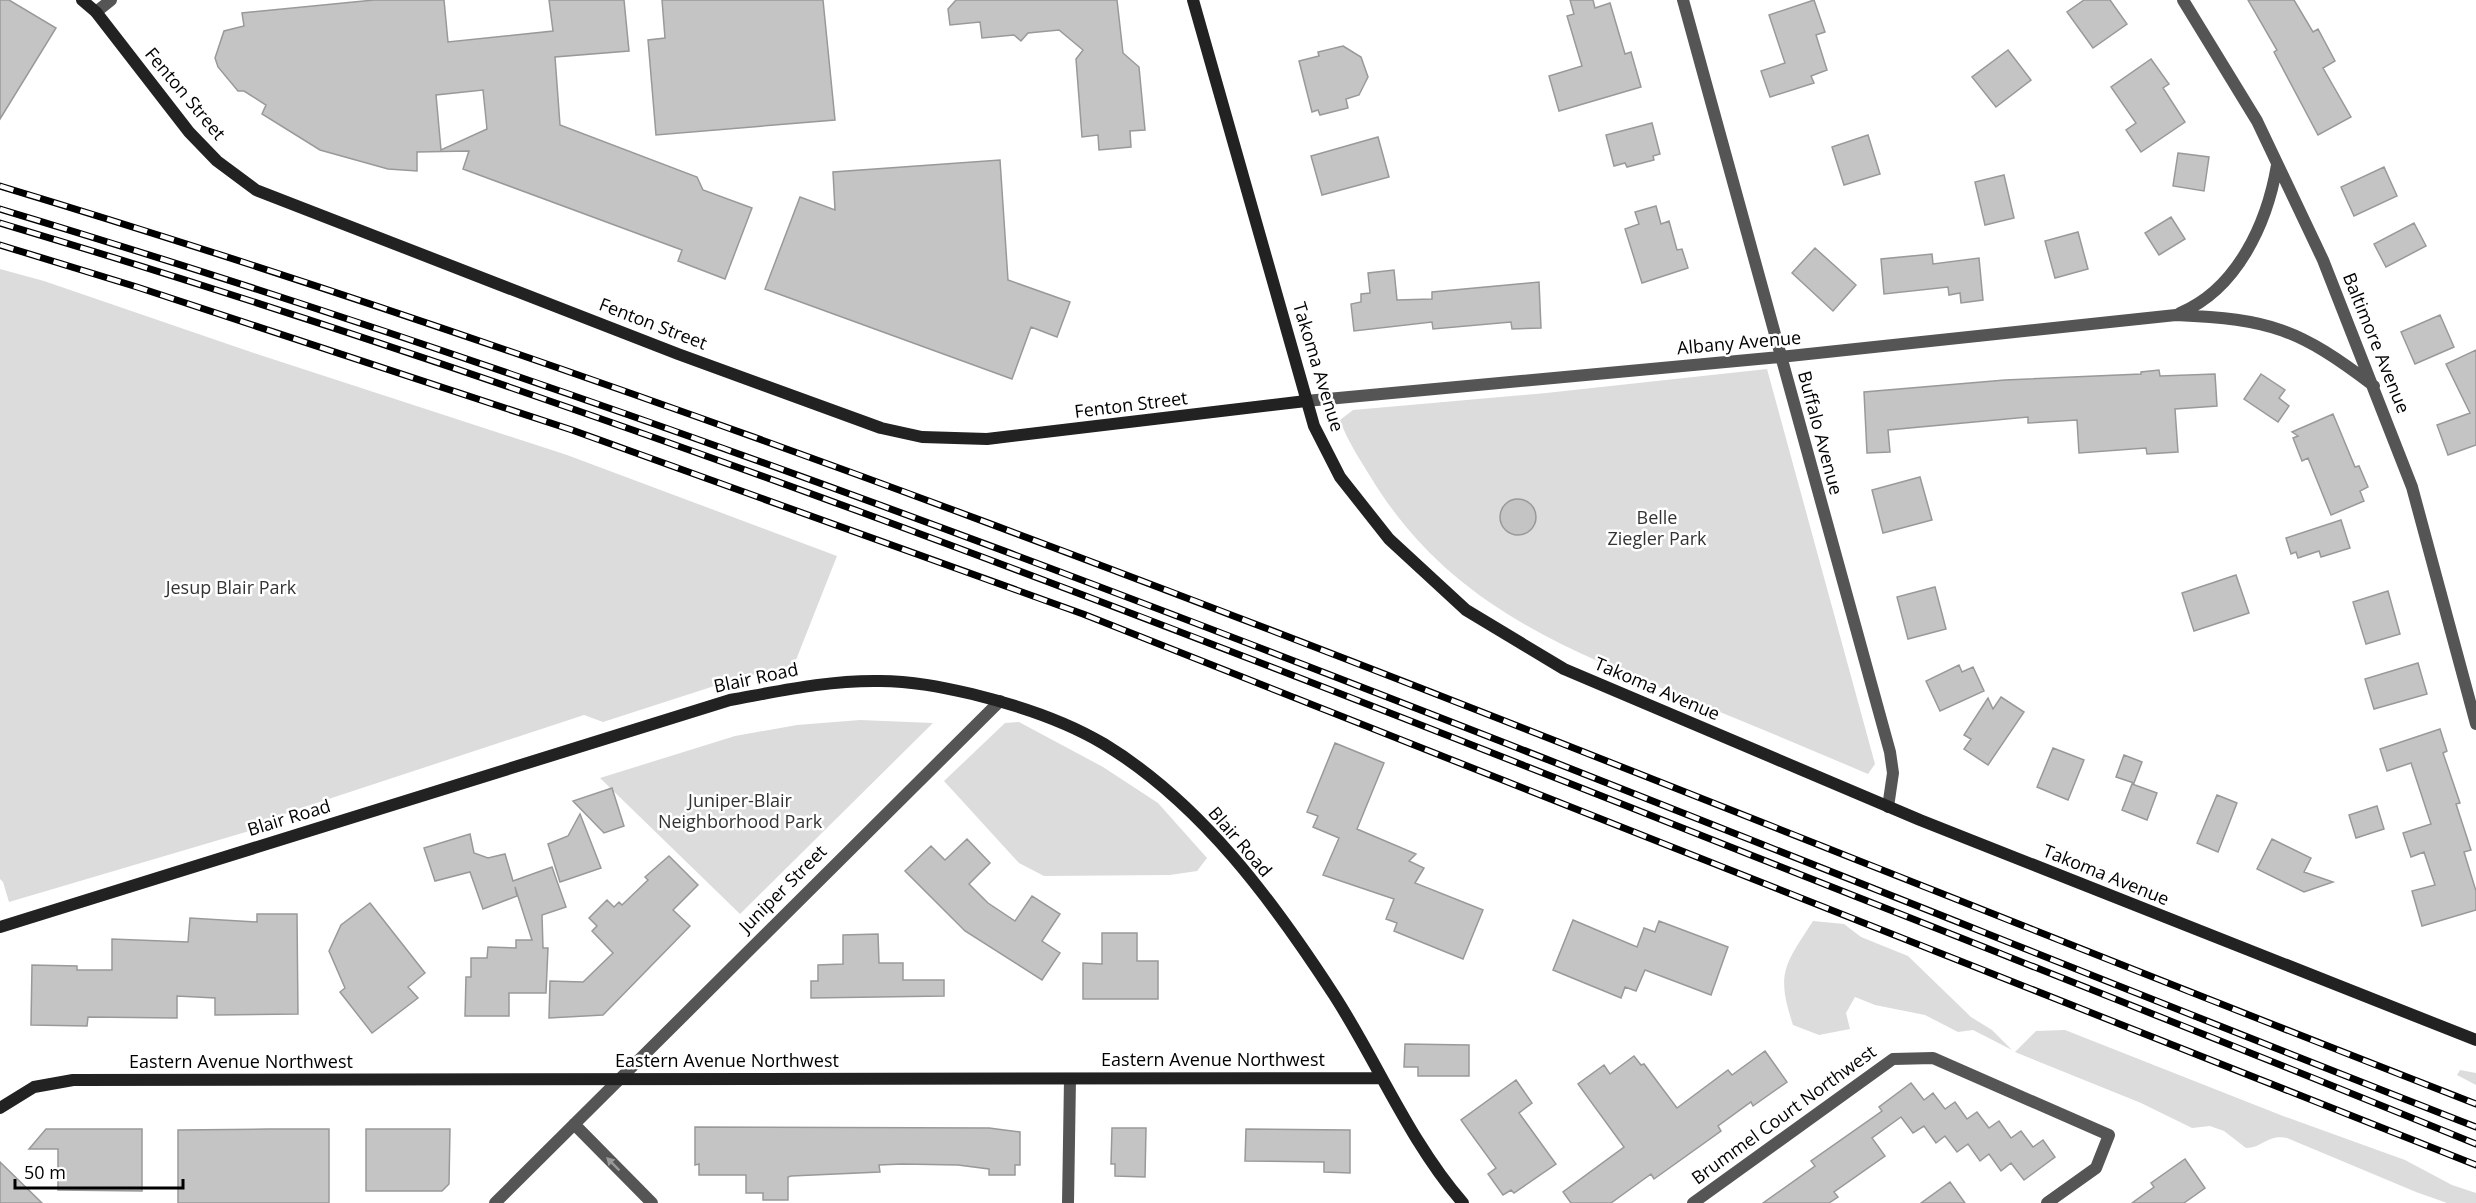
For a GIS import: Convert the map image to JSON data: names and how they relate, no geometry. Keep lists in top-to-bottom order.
{
  "streets": {
    "street": [
      "Fenton Street",
      "Albany Avenue",
      "Baltimore Avenue",
      "Takoma Avenue",
      "Buffalo Avenue",
      "Blair Road",
      "Juniper Street",
      "Eastern Avenue Northwest",
      "Brummel Court Northwest"
    ]
  },
  "crossings": [
    ["Fenton Street", "Albany Avenue"],
    ["Fenton Street", "Takoma Avenue"],
    ["Albany Avenue", "Baltimore Avenue"],
    ["Albany Avenue", "Takoma Avenue"],
    ["Albany Avenue", "Buffalo Avenue"],
    ["Takoma Avenue", "Buffalo Avenue"],
    ["Blair Road", "Juniper Street"],
    ["Blair Road", "Eastern Avenue Northwest"],
    ["Juniper Street", "Eastern Avenue Northwest"]
  ],
  "parks": ["Belle Ziegler Park", "Jesup Blair Park", "Juniper-Blair Neighborhood Park"],
  "scale_bar": "50 m"
}
